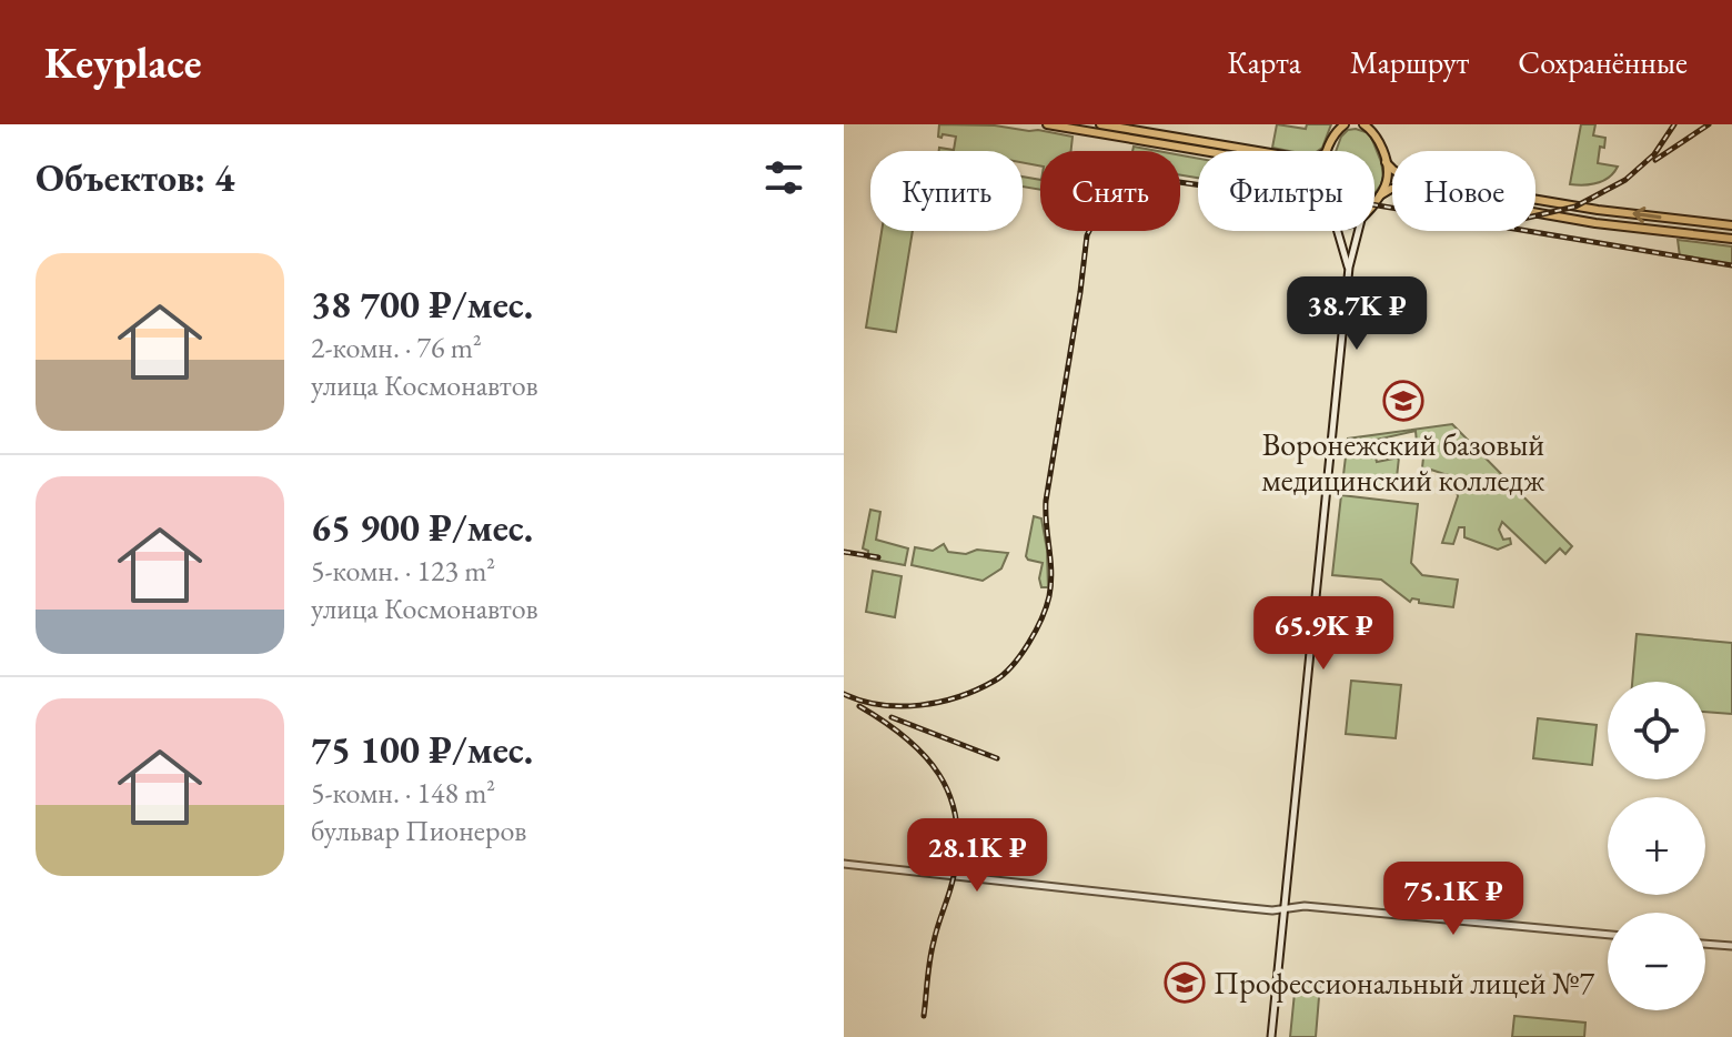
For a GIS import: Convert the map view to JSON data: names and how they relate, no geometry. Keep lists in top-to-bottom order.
{
  "places": {
    "school or university": ["Воронежский базовый медицинский колледж", "Профессиональный лицей №7"]
  },
  "page": {
    "header": "Keyplace",
    "nav": ["Карта", "Маршрут", "Сохранённые"],
    "heading": "Объектов: 4",
    "chip": [
      "Купить",
      "Снять",
      "Фильтры",
      "Новое"
    ],
    "list": [
      {
        "name": "38 700 ₽/мес.",
        "note": "2-комн. · 76 m² · улица Космонавтов"
      },
      {
        "name": "65 900 ₽/мес.",
        "note": "5-комн. · 123 m² · улица Космонавтов"
      },
      {
        "name": "75 100 ₽/мес.",
        "note": "5-комн. · 148 m² · бульвар Пионеров"
      }
    ],
    "price": [
      "38.7K ₽",
      "65.9K ₽",
      "28.1K ₽",
      "75.1K ₽"
    ],
    "map_buttons": ["+", "−"]
  }
}
